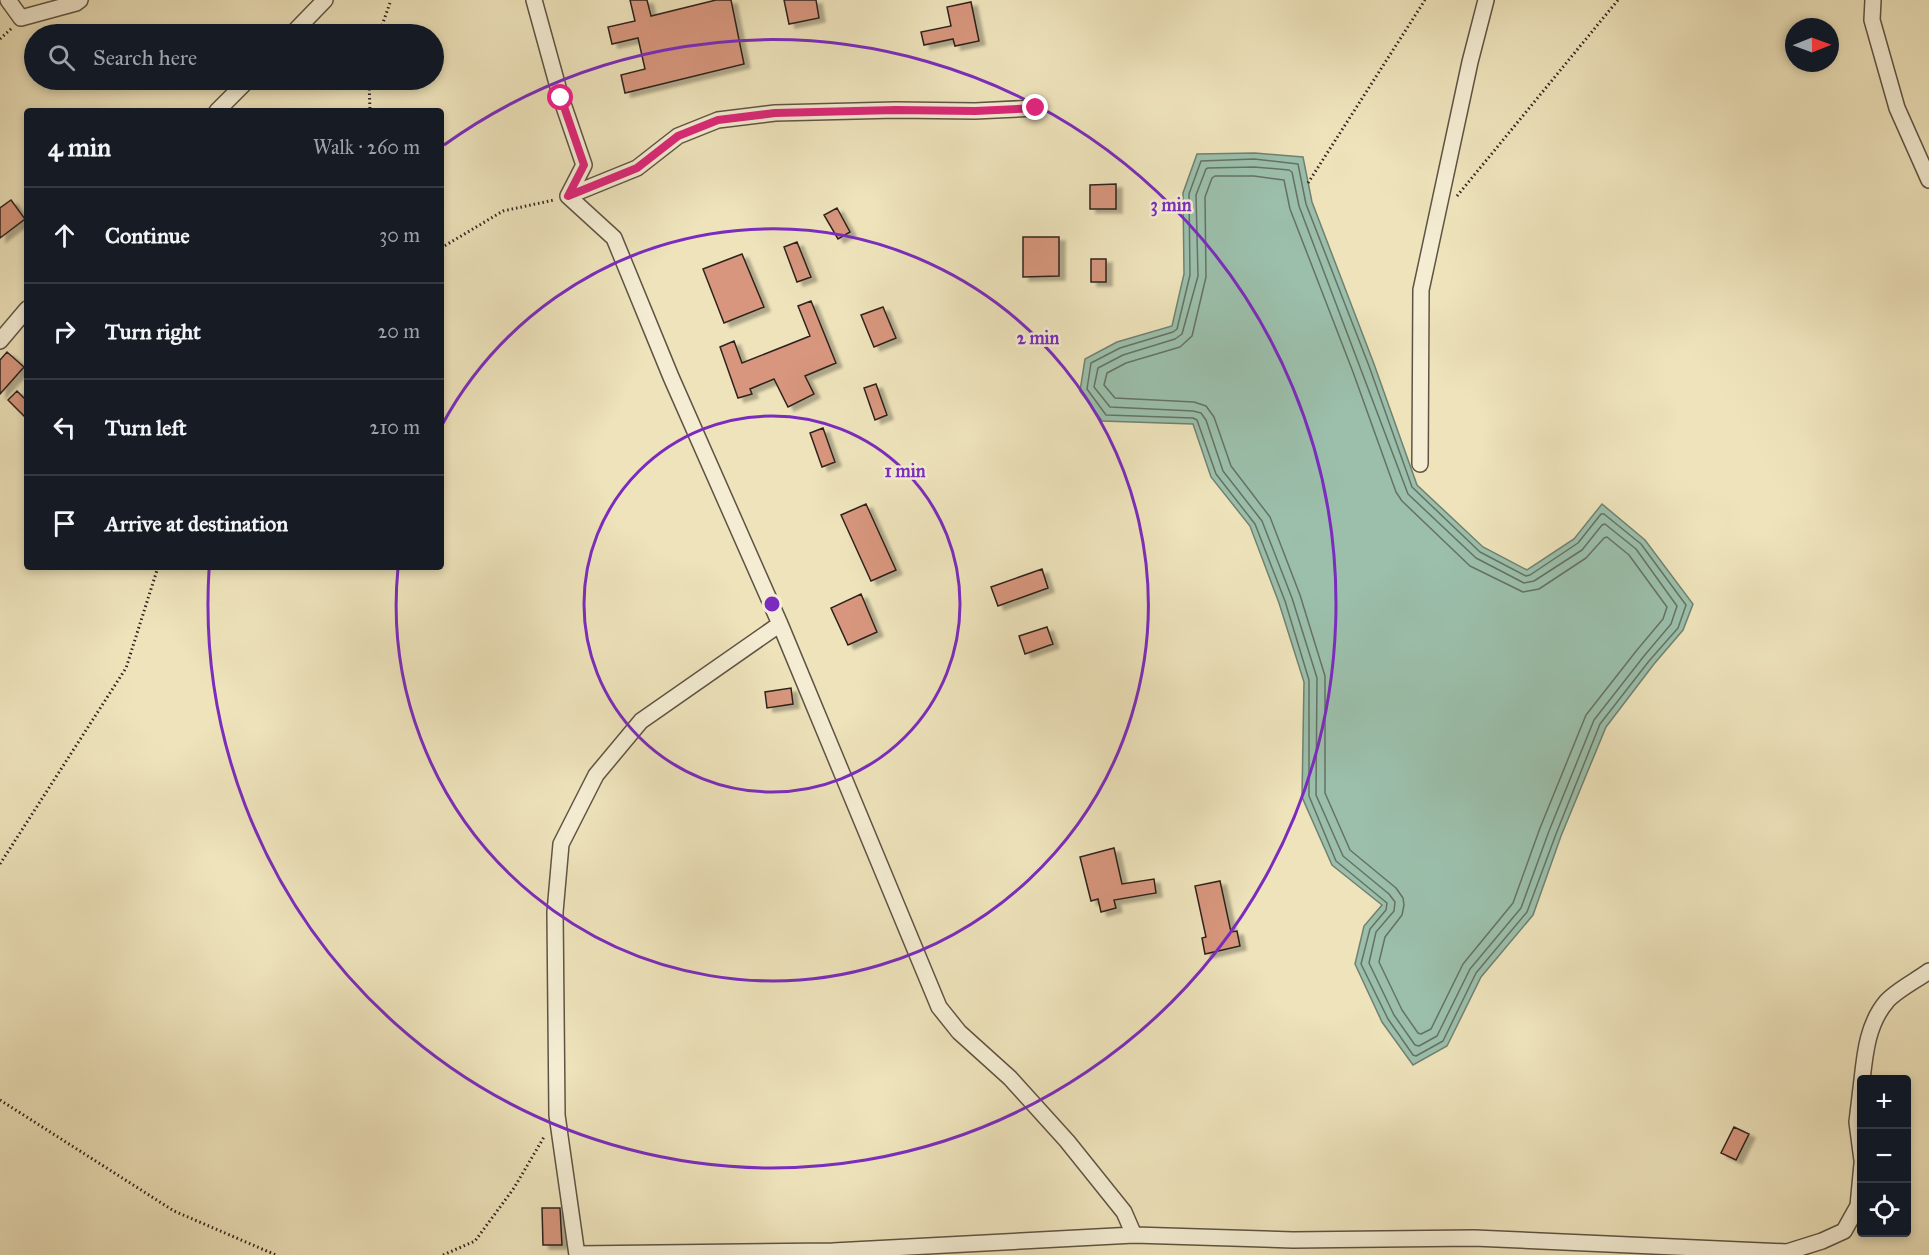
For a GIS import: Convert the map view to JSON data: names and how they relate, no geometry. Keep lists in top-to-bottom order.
{
  "north": "right",
  "page": {
    "search": "Search here",
    "heading": ["4 min", "Walk · 260 m"],
    "list": [
      ["Continue", "30 m"],
      ["Turn right", "20 m"],
      ["Turn left", "210 m"],
      "Arrive at destination"
    ],
    "map_buttons": ["+", "−"]
  },
  "rings": ["3 min", "2 min", "1 min"]
}
